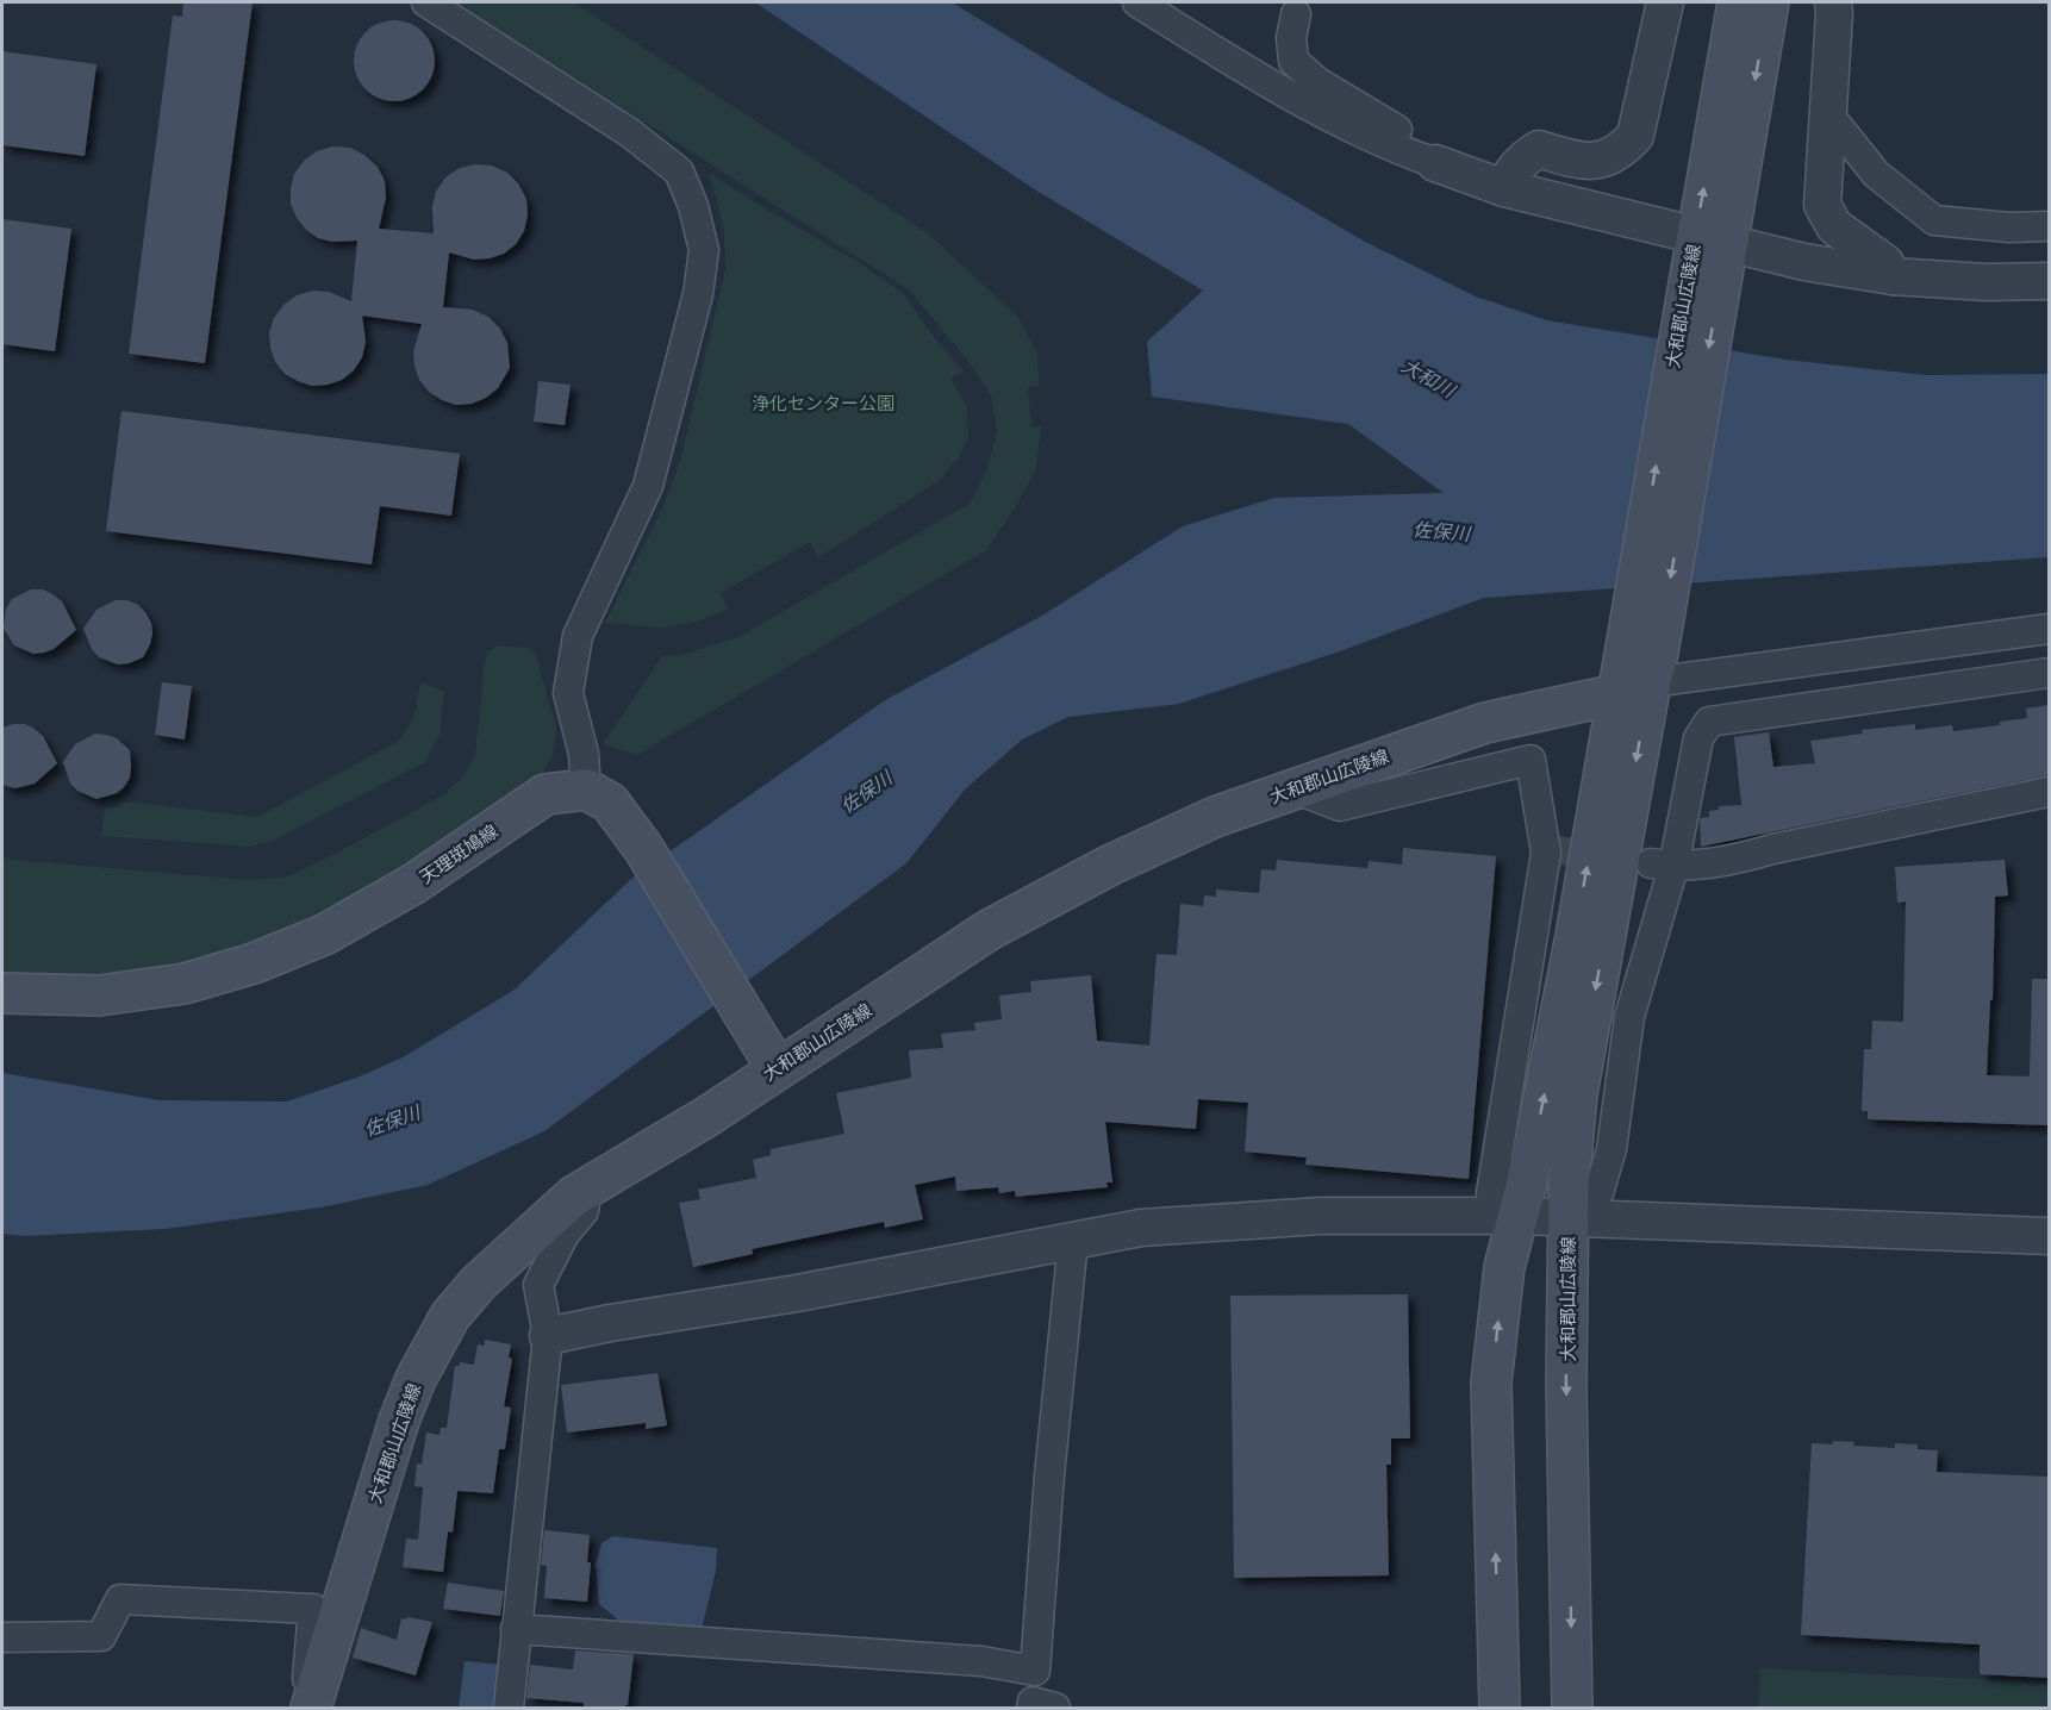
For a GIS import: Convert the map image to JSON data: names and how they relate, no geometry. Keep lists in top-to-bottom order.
{
  "streets": {
    "main road": ["大和郡山広陵線", "天理斑鳩線"]
  },
  "water": ["大和川", "佐保川"],
  "parks": ["浄化センター公園"]
}
